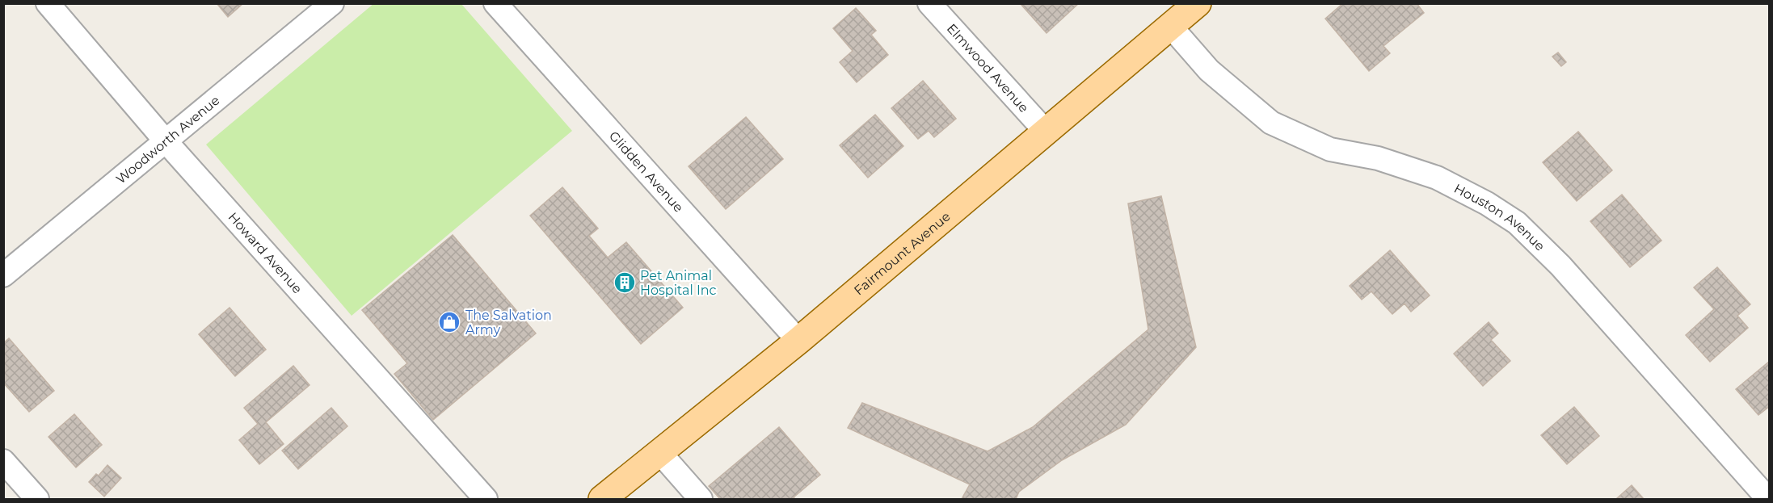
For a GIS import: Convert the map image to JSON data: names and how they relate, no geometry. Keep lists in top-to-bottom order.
{
  "streets": {
    "main road": ["Fairmount Avenue"],
    "street": [
      "Elmwood Avenue",
      "Woodworth Avenue",
      "Glidden Avenue",
      "Houston Avenue",
      "Howard Avenue"
    ]
  },
  "crossings": [
    ["Elmwood Avenue", "Fairmount Avenue"],
    ["Woodworth Avenue", "Howard Avenue"],
    ["Glidden Avenue", "Fairmount Avenue"],
    ["Houston Avenue", "Fairmount Avenue"]
  ],
  "places": {
    "building": ["Pet Animal Hospital Inc"],
    "shop": ["The Salvation Army"]
  }
}
